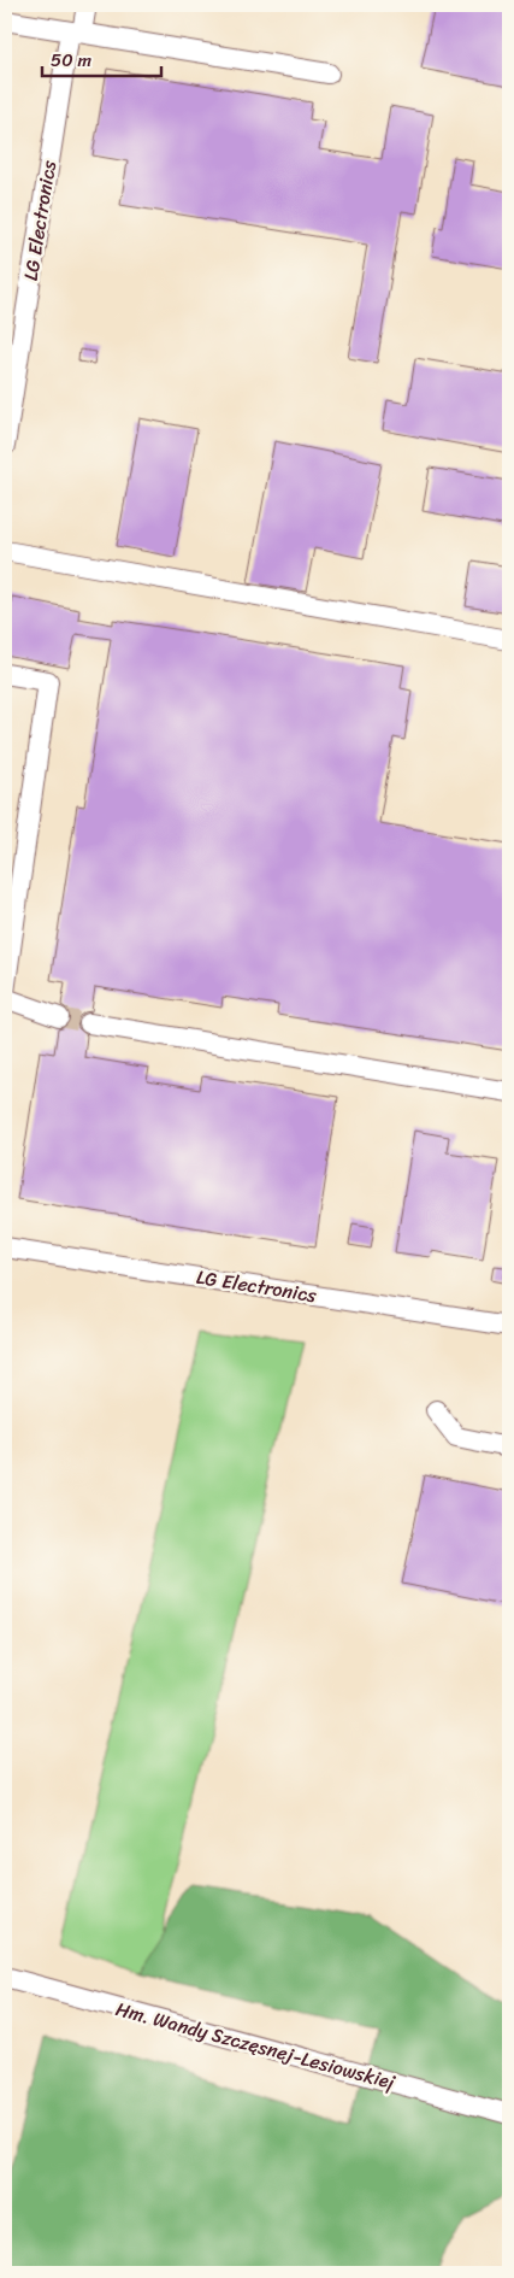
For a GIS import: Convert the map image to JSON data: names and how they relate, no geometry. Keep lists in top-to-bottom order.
{
  "streets": {
    "street": ["LG Electronics", "Hm. Wandy Szczęsnej-Lesiowskiej"]
  },
  "scale_bar": "50 m"
}
